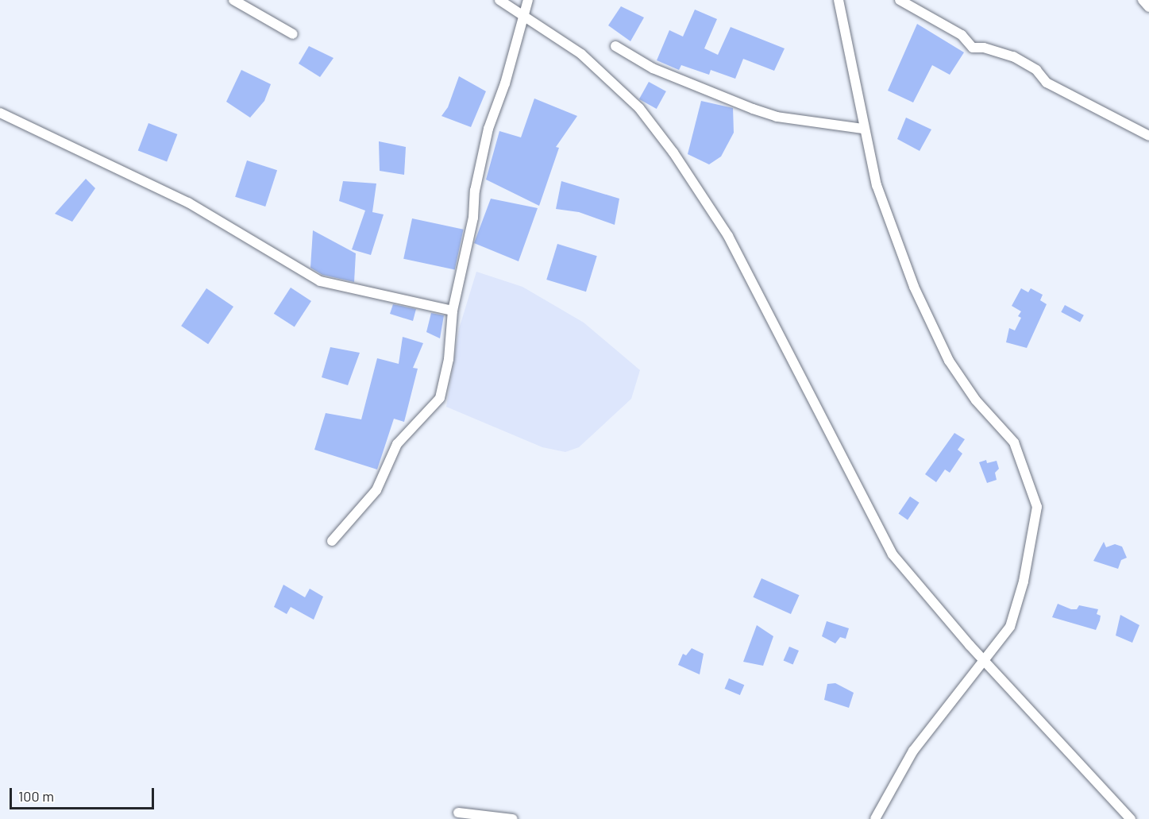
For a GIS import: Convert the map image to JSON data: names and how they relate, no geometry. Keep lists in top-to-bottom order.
{
  "scale_bar": "100 m"
}
